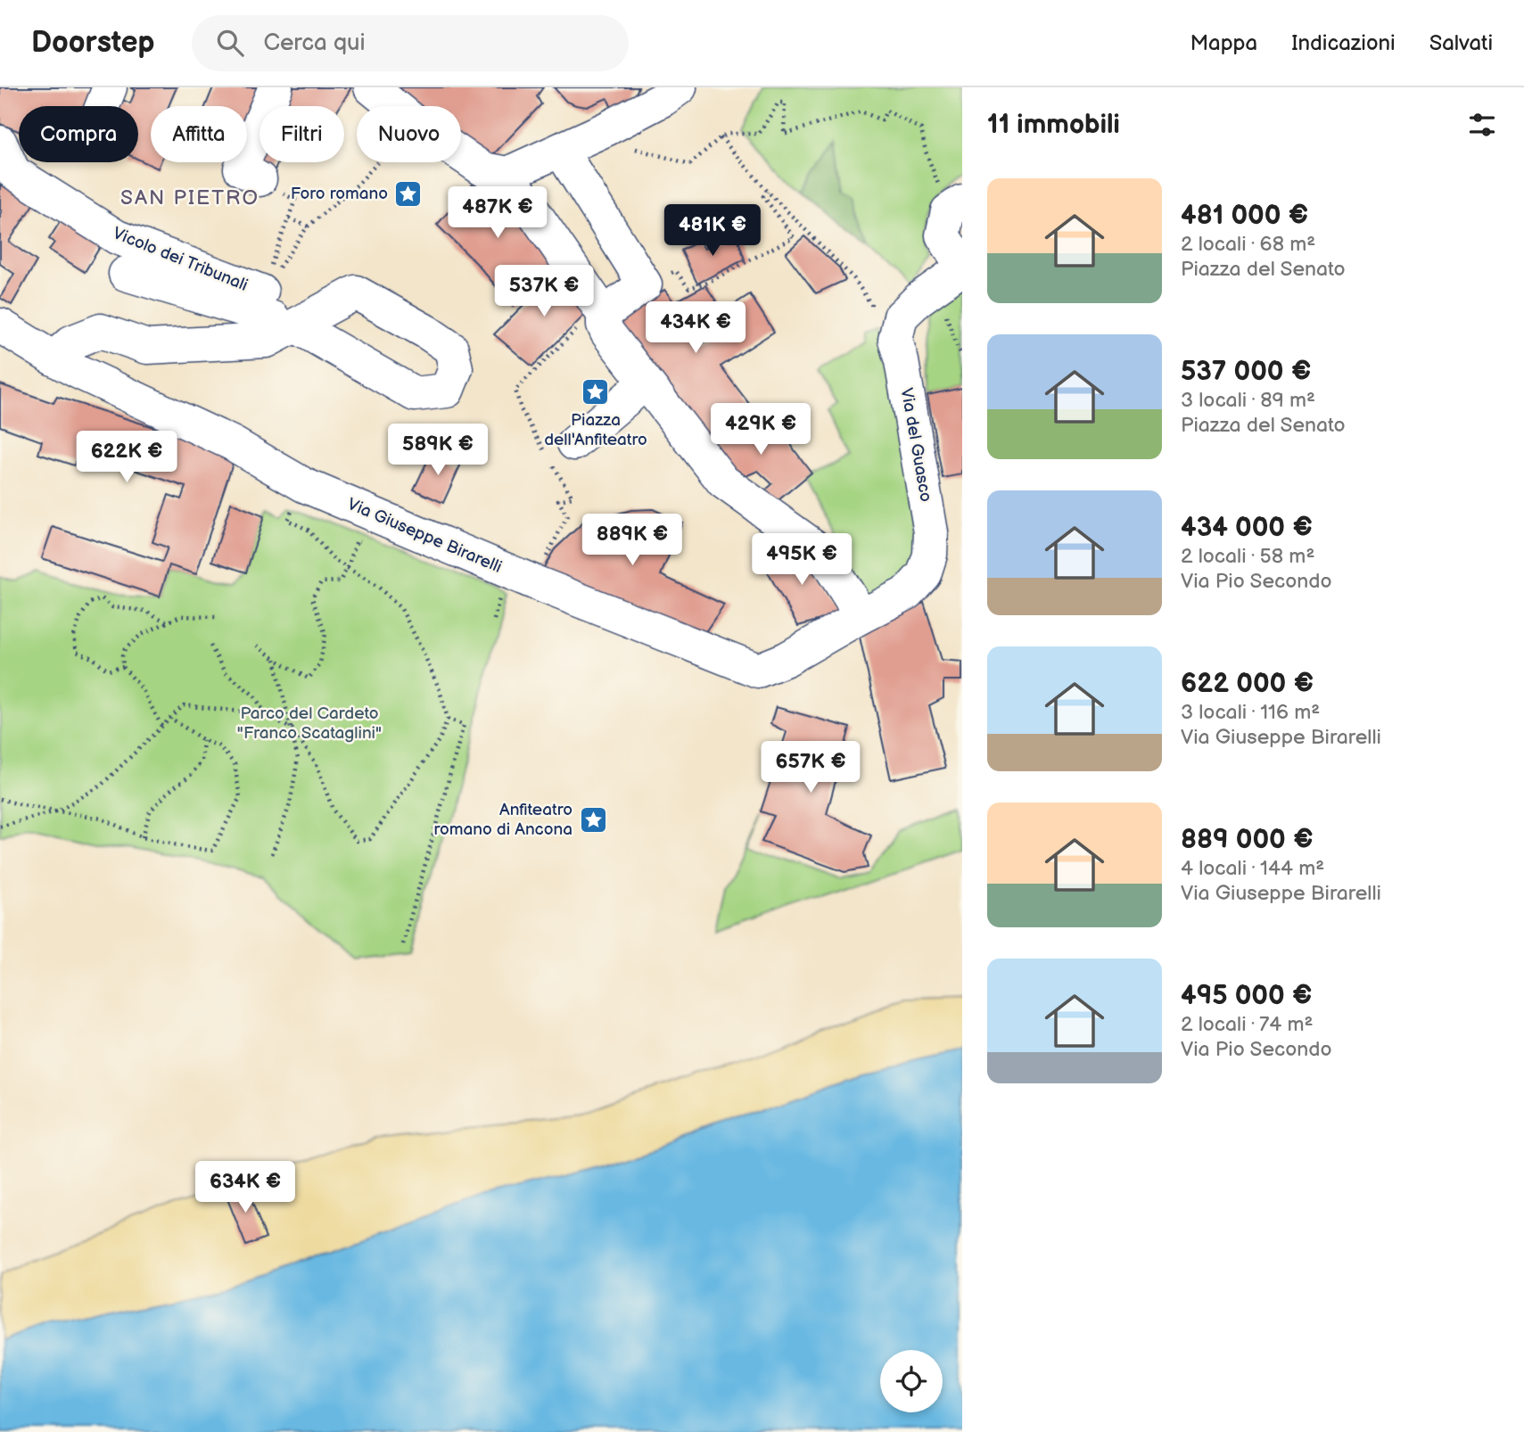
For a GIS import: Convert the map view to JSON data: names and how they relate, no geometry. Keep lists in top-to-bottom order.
{
  "streets": {
    "street": ["Vicolo dei Tribunali", "Via del Guasco", "Via Giuseppe Birarelli"]
  },
  "crossings": [
    ["Via del Guasco", "Via Giuseppe Birarelli"]
  ],
  "districts": ["SAN PIETRO"],
  "parks": ["Parco del Cardeto \"Franco Scataglini\""],
  "places": {
    "place": ["Foro romano", "Piazza dell'Anfiteatro", "Anfiteatro romano di Ancona"]
  },
  "page": {
    "header": "Doorstep",
    "search": "Cerca qui",
    "nav": ["Mappa", "Indicazioni", "Salvati"],
    "heading": "11 immobili",
    "chip": [
      "Compra",
      "Affitta",
      "Filtri",
      "Nuovo"
    ],
    "list": [
      {
        "name": "481 000 €",
        "note": "2 locali · 68 m² · Piazza del Senato"
      },
      {
        "name": "537 000 €",
        "note": "3 locali · 89 m² · Piazza del Senato"
      },
      {
        "name": "434 000 €",
        "note": "2 locali · 58 m² · Via Pio Secondo"
      },
      {
        "name": "622 000 €",
        "note": "3 locali · 116 m² · Via Giuseppe Birarelli"
      },
      {
        "name": "889 000 €",
        "note": "4 locali · 144 m² · Via Giuseppe Birarelli"
      },
      {
        "name": "495 000 €",
        "note": "2 locali · 74 m² · Via Pio Secondo"
      }
    ],
    "price": [
      "487K €",
      "481K €",
      "537K €",
      "434K €",
      "429K €",
      "589K €",
      "622K €",
      "889K €",
      "495K €",
      "657K €",
      "634K €"
    ]
  }
}
